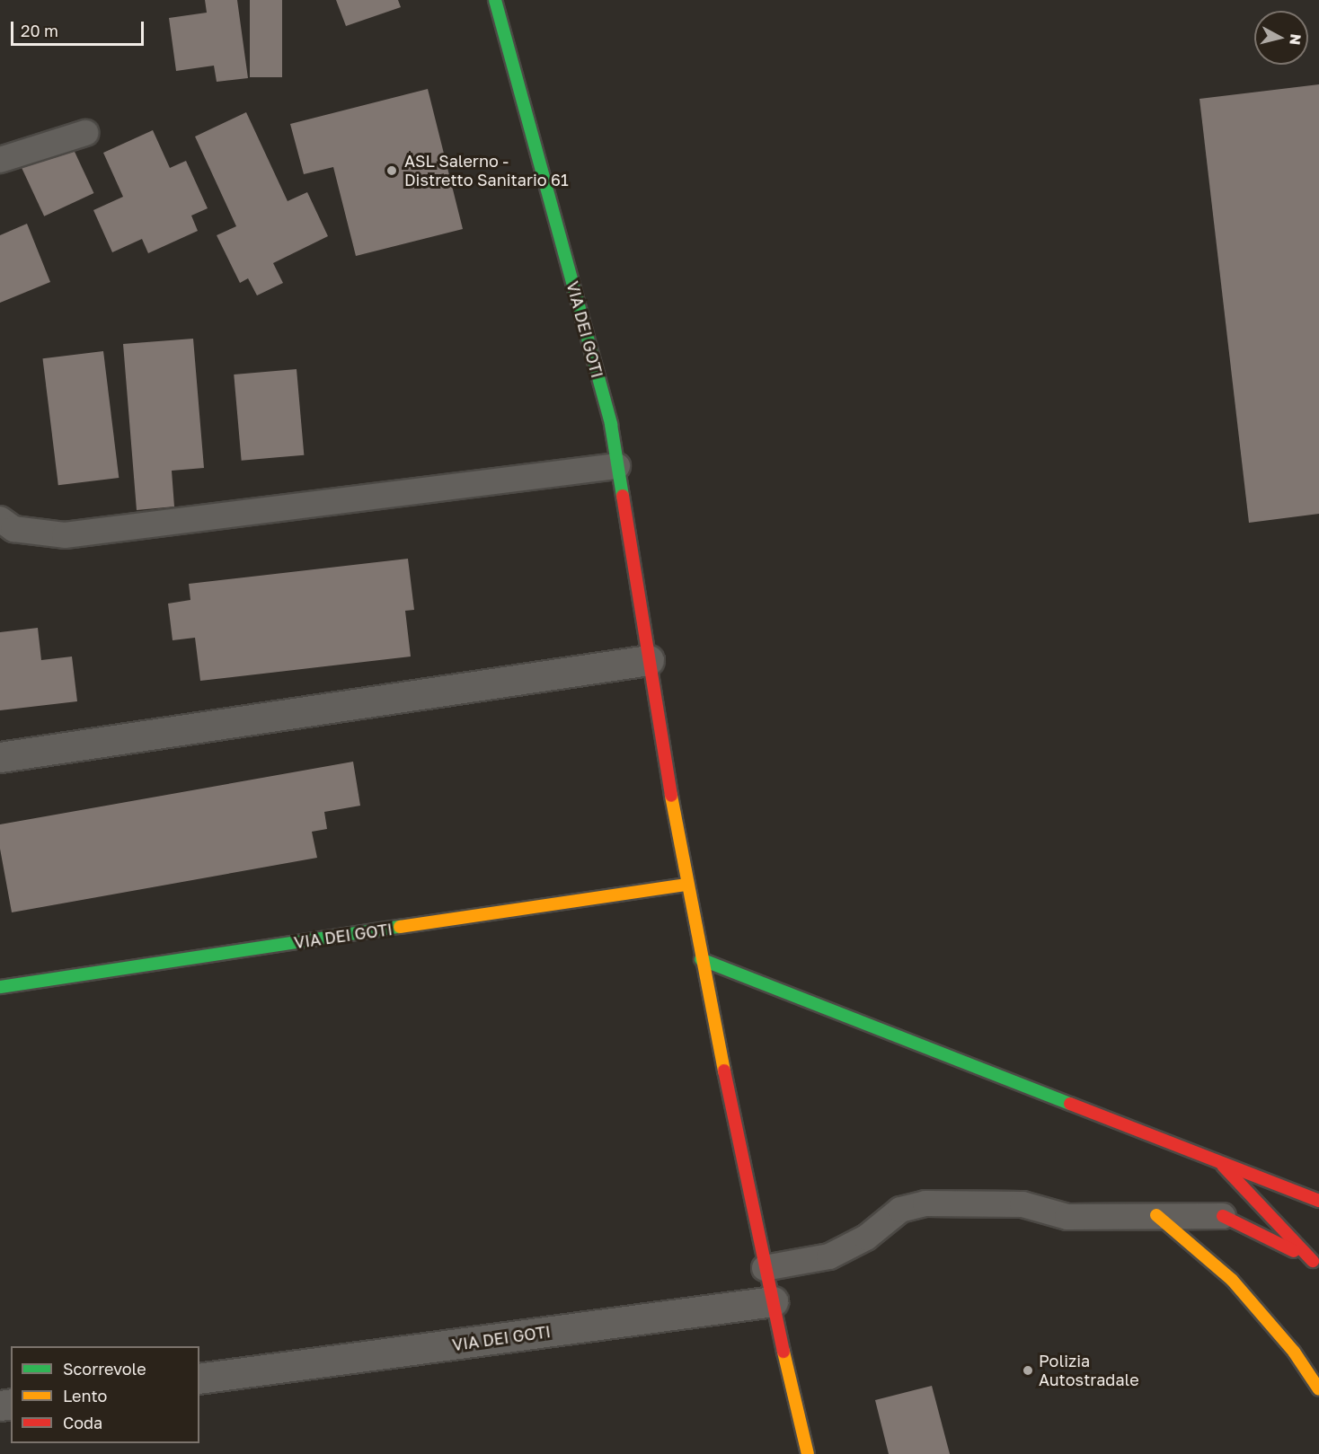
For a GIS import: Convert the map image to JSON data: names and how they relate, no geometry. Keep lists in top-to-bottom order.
{
  "streets": {
    "main road": ["VIA DEI GOTI"]
  },
  "places": ["ASL Salerno - Distretto Sanitario 61", "Polizia Autostradale"],
  "legend": ["Scorrevole", "Lento", "Coda"],
  "scale_bar": "20 m",
  "north": "right"
}
